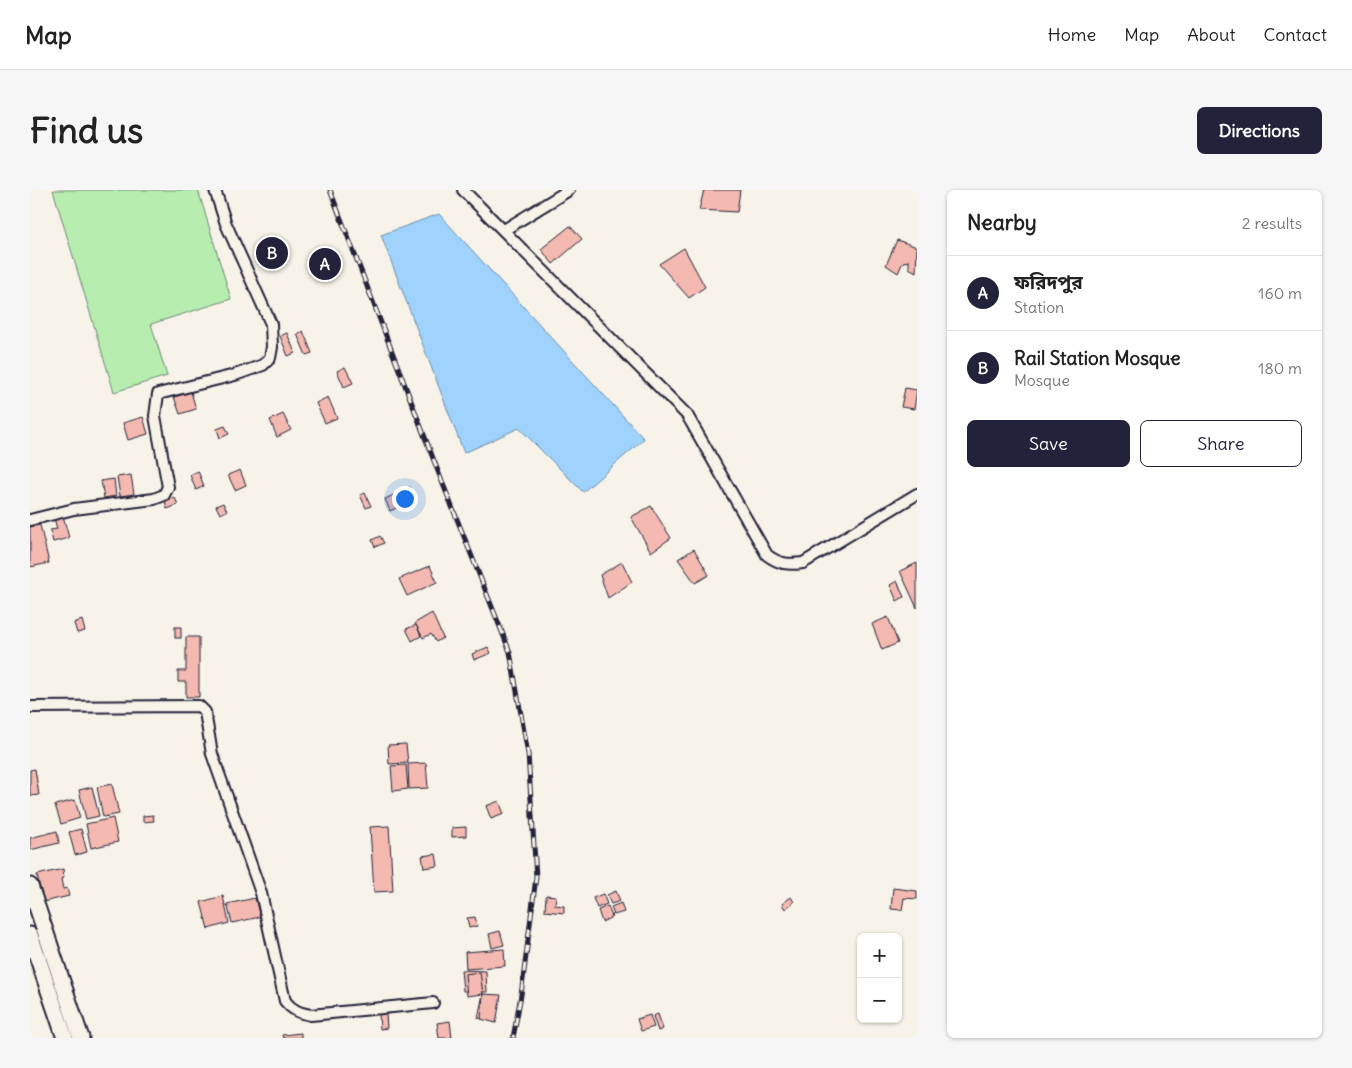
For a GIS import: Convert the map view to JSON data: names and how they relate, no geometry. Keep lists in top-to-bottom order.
{
  "page": {
    "header": "Map",
    "nav": [
      "Home",
      "Map",
      "About",
      "Contact"
    ],
    "buttons": [
      "Directions",
      ["Save", "Share"]
    ],
    "title": "Find us",
    "heading": ["Nearby", "2 results"],
    "pins": ["B", "A"],
    "list": [
      {
        "mark": "A",
        "name": "ফরিদপুর",
        "note": "Station",
        "value": "160 m"
      },
      {
        "mark": "B",
        "name": "Rail Station Mosque",
        "note": "Mosque",
        "value": "180 m"
      }
    ],
    "map_buttons": ["+", "−"]
  }
}
